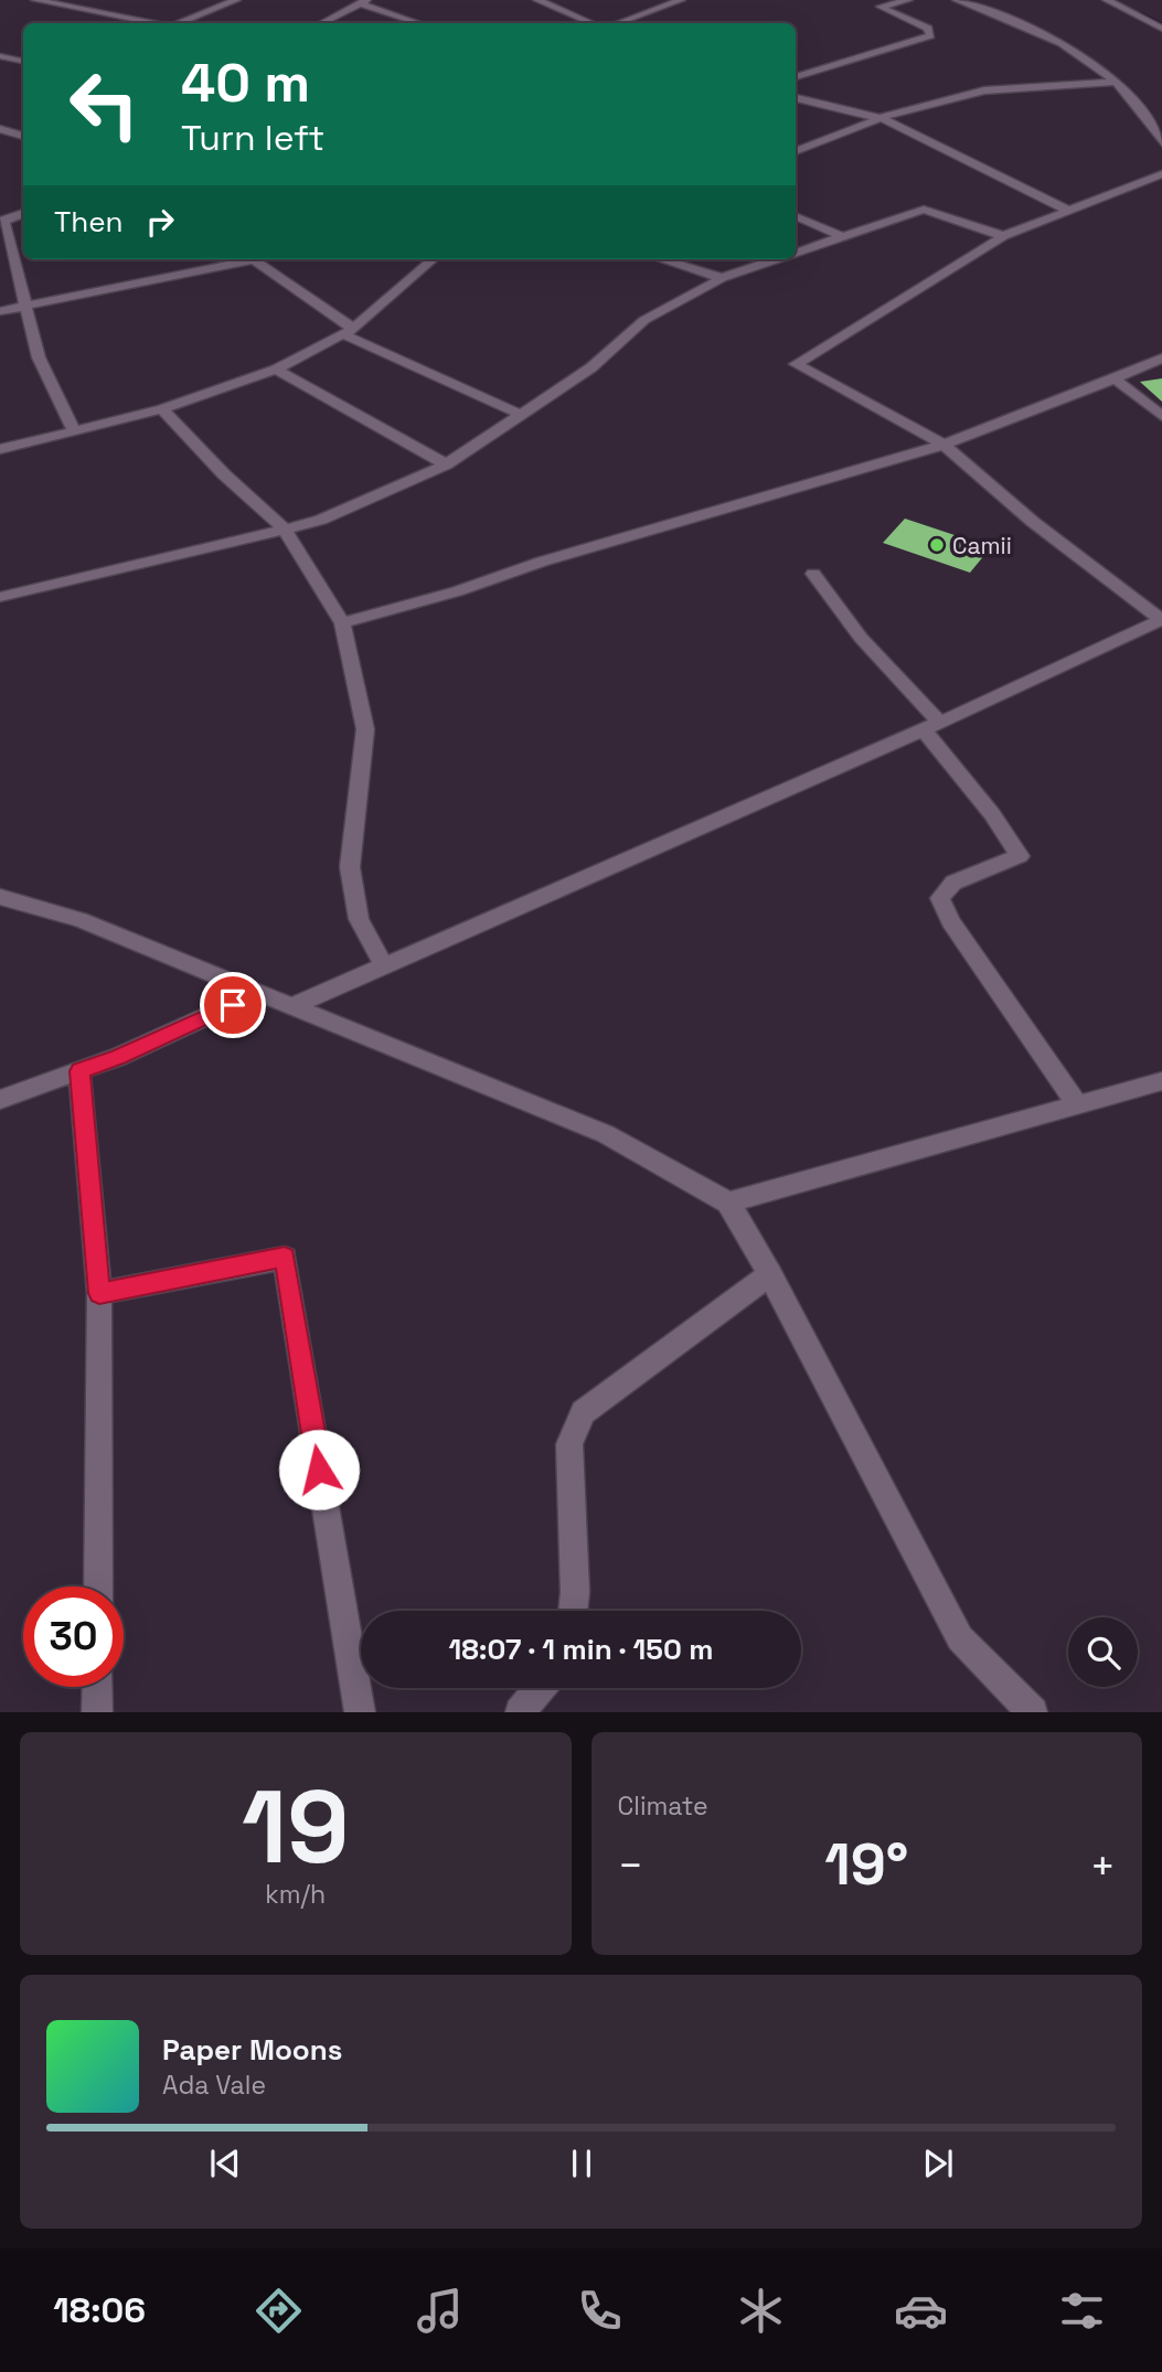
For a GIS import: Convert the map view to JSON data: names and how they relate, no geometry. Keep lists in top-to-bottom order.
{
  "places": ["Camii"],
  "page": {
    "turn": ["40 m", "Turn left"],
    "then": "Then",
    "limit": "30",
    "trip": "18:07 · 1 min · 150 m",
    "tile": [
      ["19", "km/h"],
      "Climate"
    ],
    "heat": ["−", "19°", "+"],
    "song": ["Paper Moons", "Ada Vale"],
    "tabs": "18:06"
  }
}
